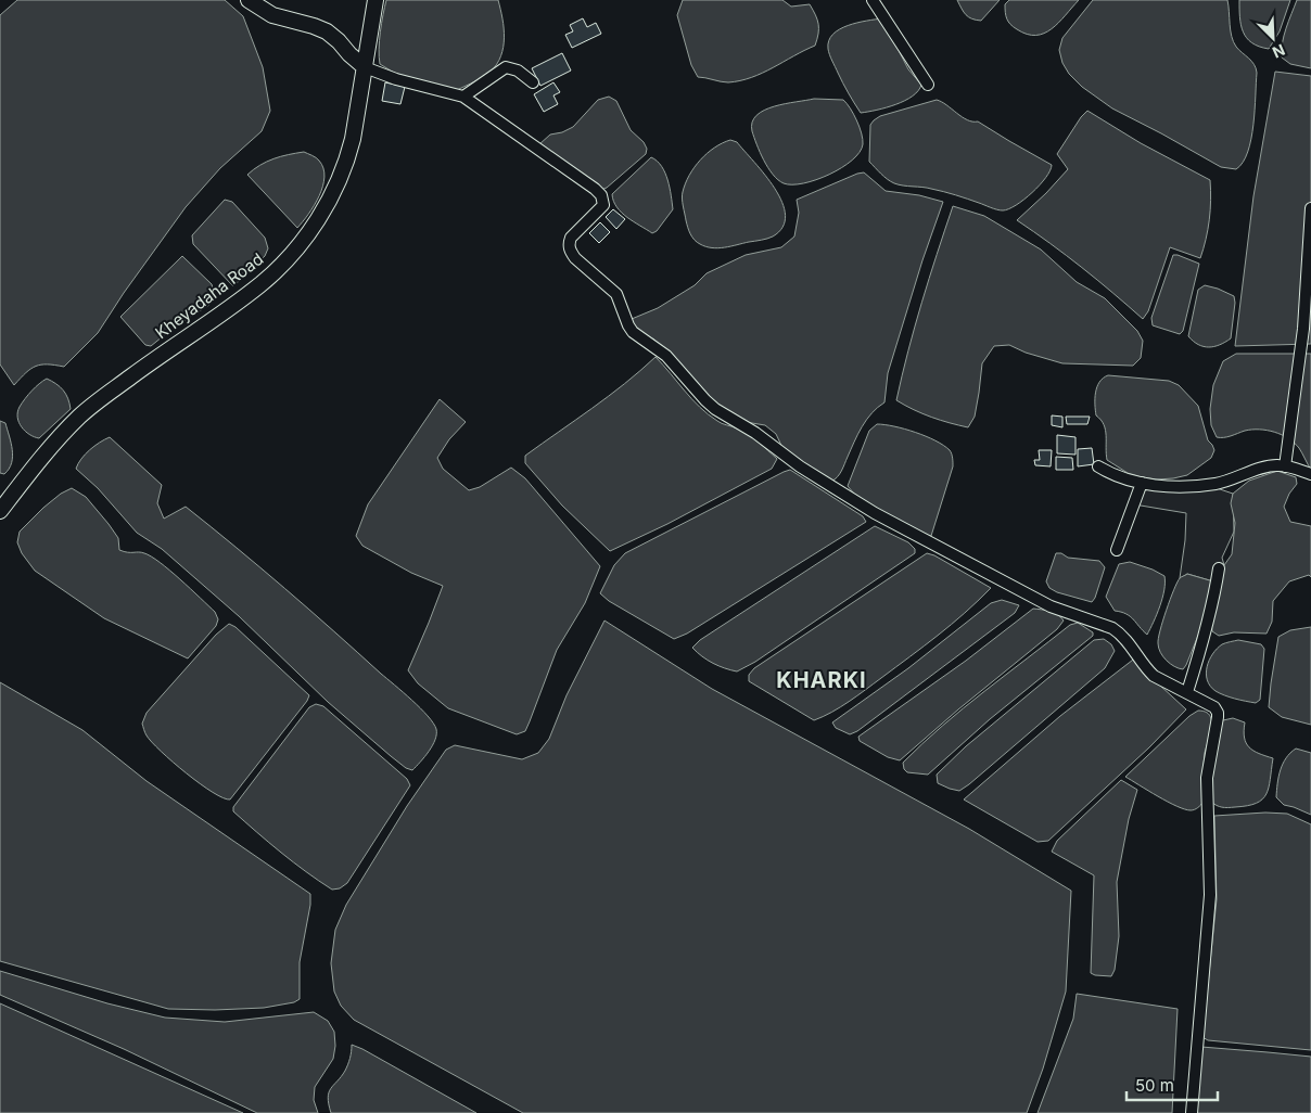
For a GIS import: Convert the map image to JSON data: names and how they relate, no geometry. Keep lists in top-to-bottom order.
{
  "streets": {
    "main road": ["Kheyadaha Road"]
  },
  "districts": ["KHARKI"],
  "scale_bar": "50 m",
  "north": "bottom right"
}
